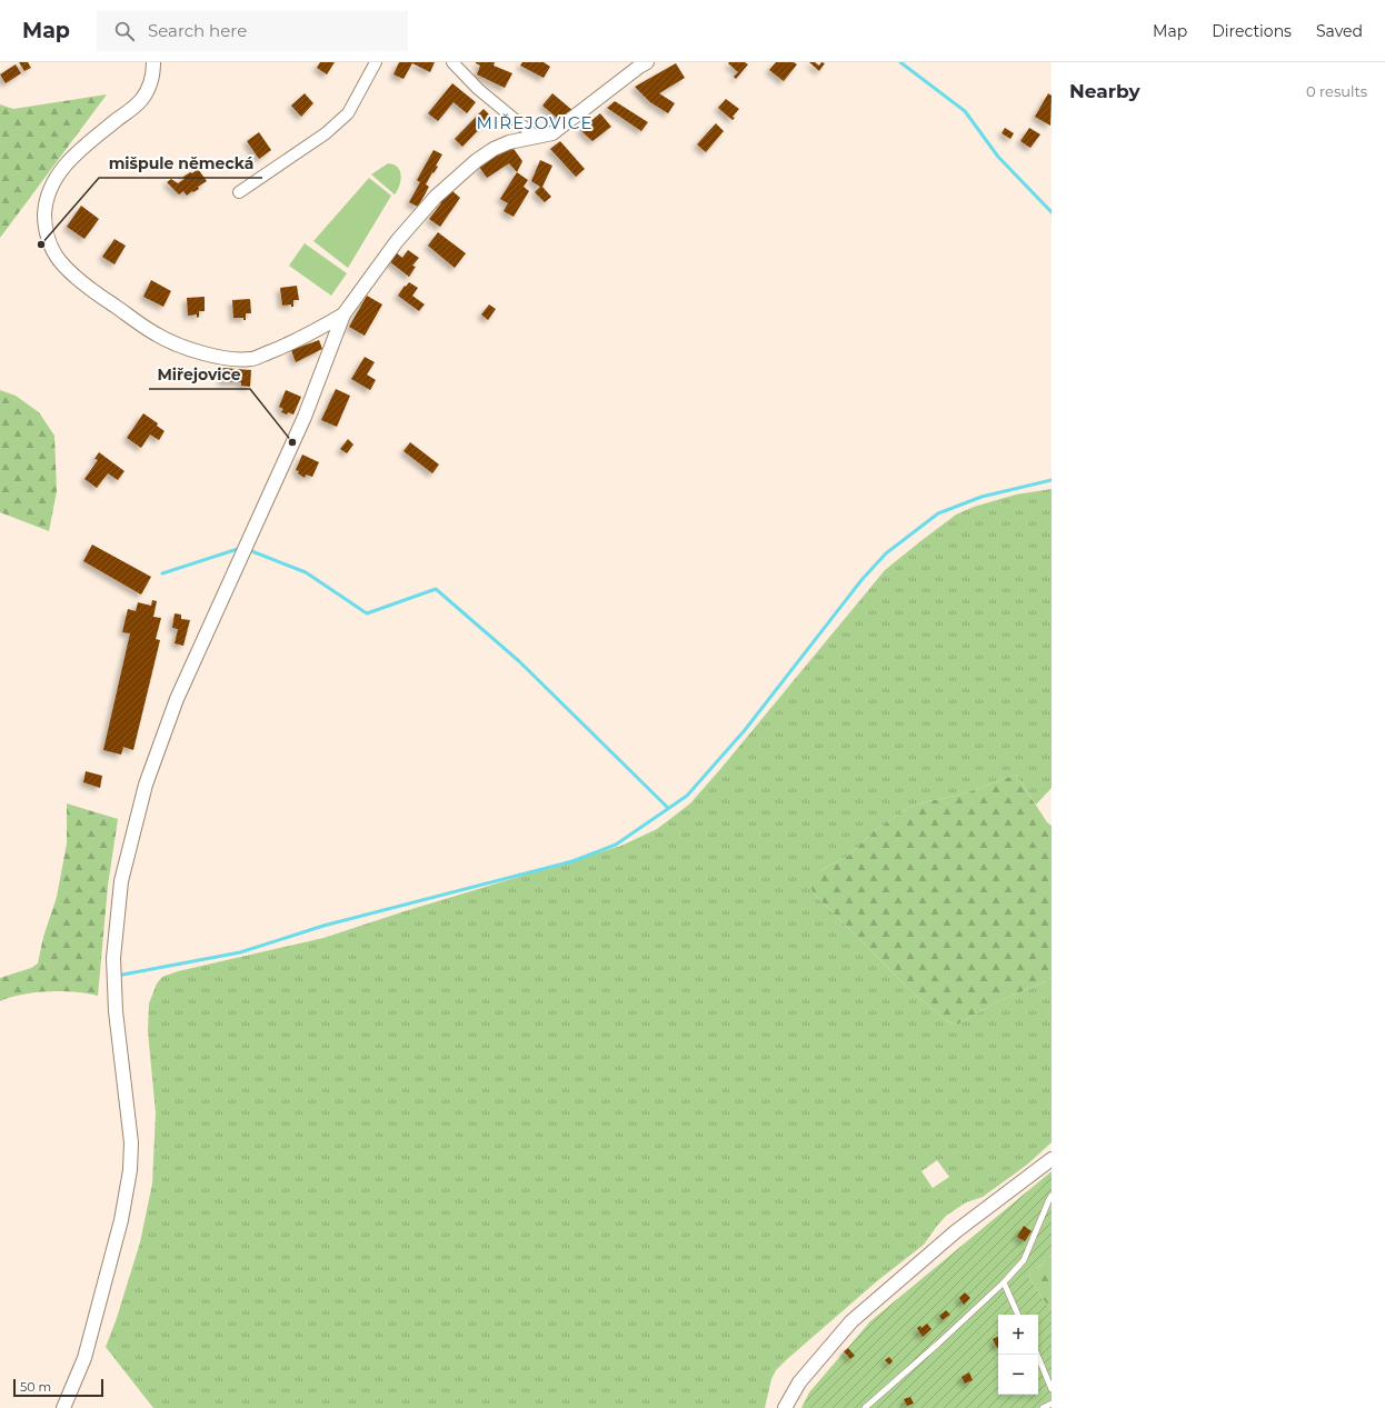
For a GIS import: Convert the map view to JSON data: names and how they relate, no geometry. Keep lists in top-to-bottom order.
{
  "districts": ["MIŘEJOVICE"],
  "places": ["mišpule německá", "Miřejovice"],
  "scale_bar": "50 m",
  "page": {
    "header": "Map",
    "search": "Search here",
    "nav": ["Map", "Directions", "Saved"],
    "heading": ["Nearby", "0 results"],
    "map_buttons": ["+", "−"],
    "scale": "50 m"
  }
}
